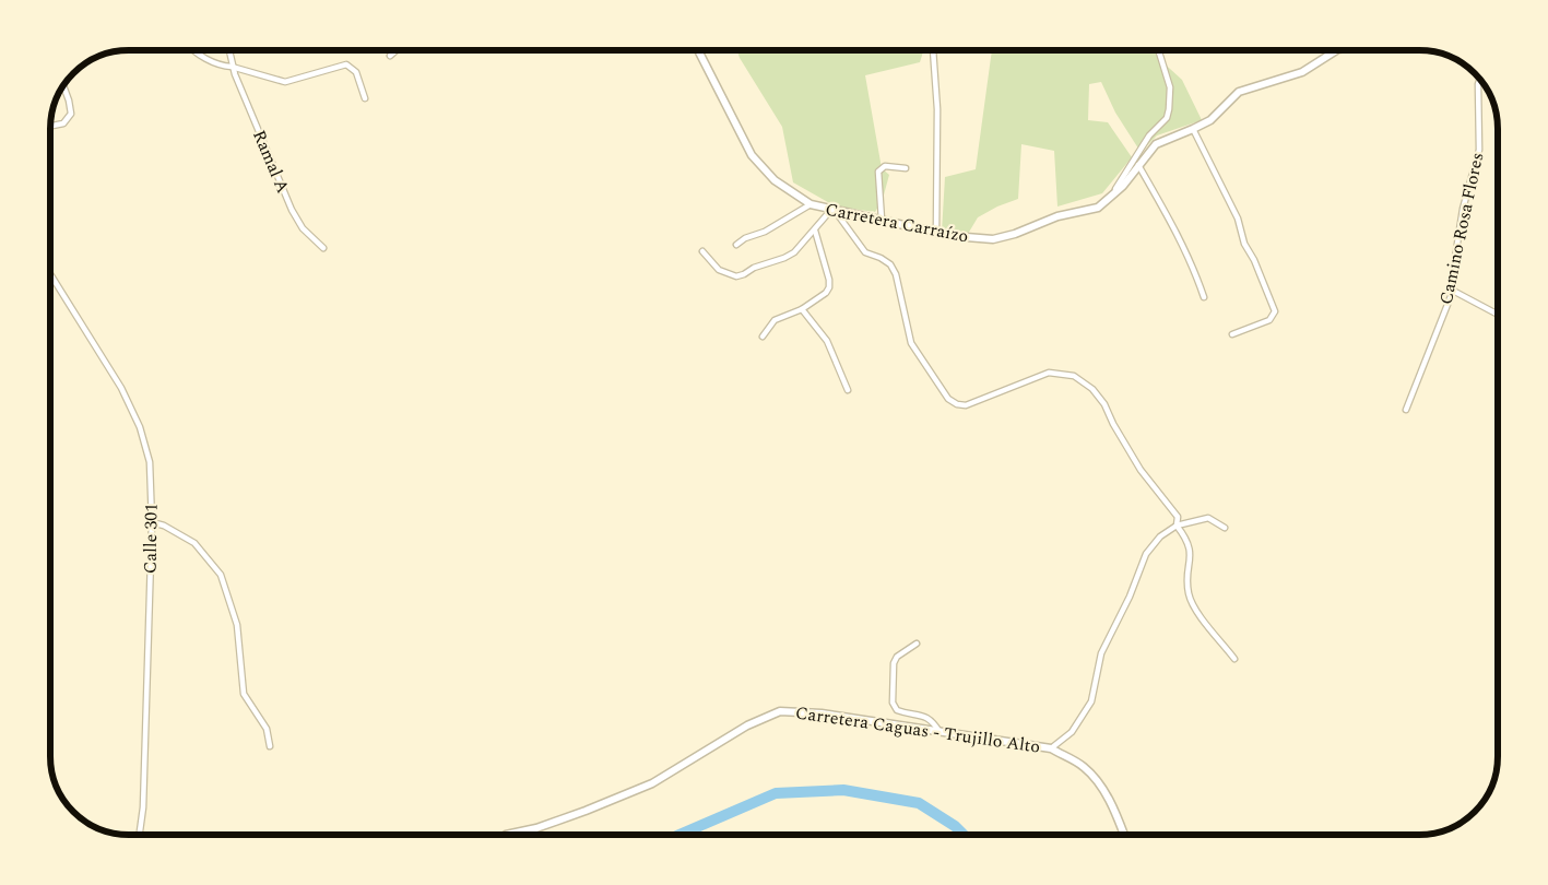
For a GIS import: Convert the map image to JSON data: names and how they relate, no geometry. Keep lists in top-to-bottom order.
{
  "streets": {
    "street": [
      "Ramal A",
      "Carretera Carraízo",
      "Camino Rosa Flores",
      "Calle 301",
      "Carretera Caguas - Trujillo Alto"
    ]
  }
}
